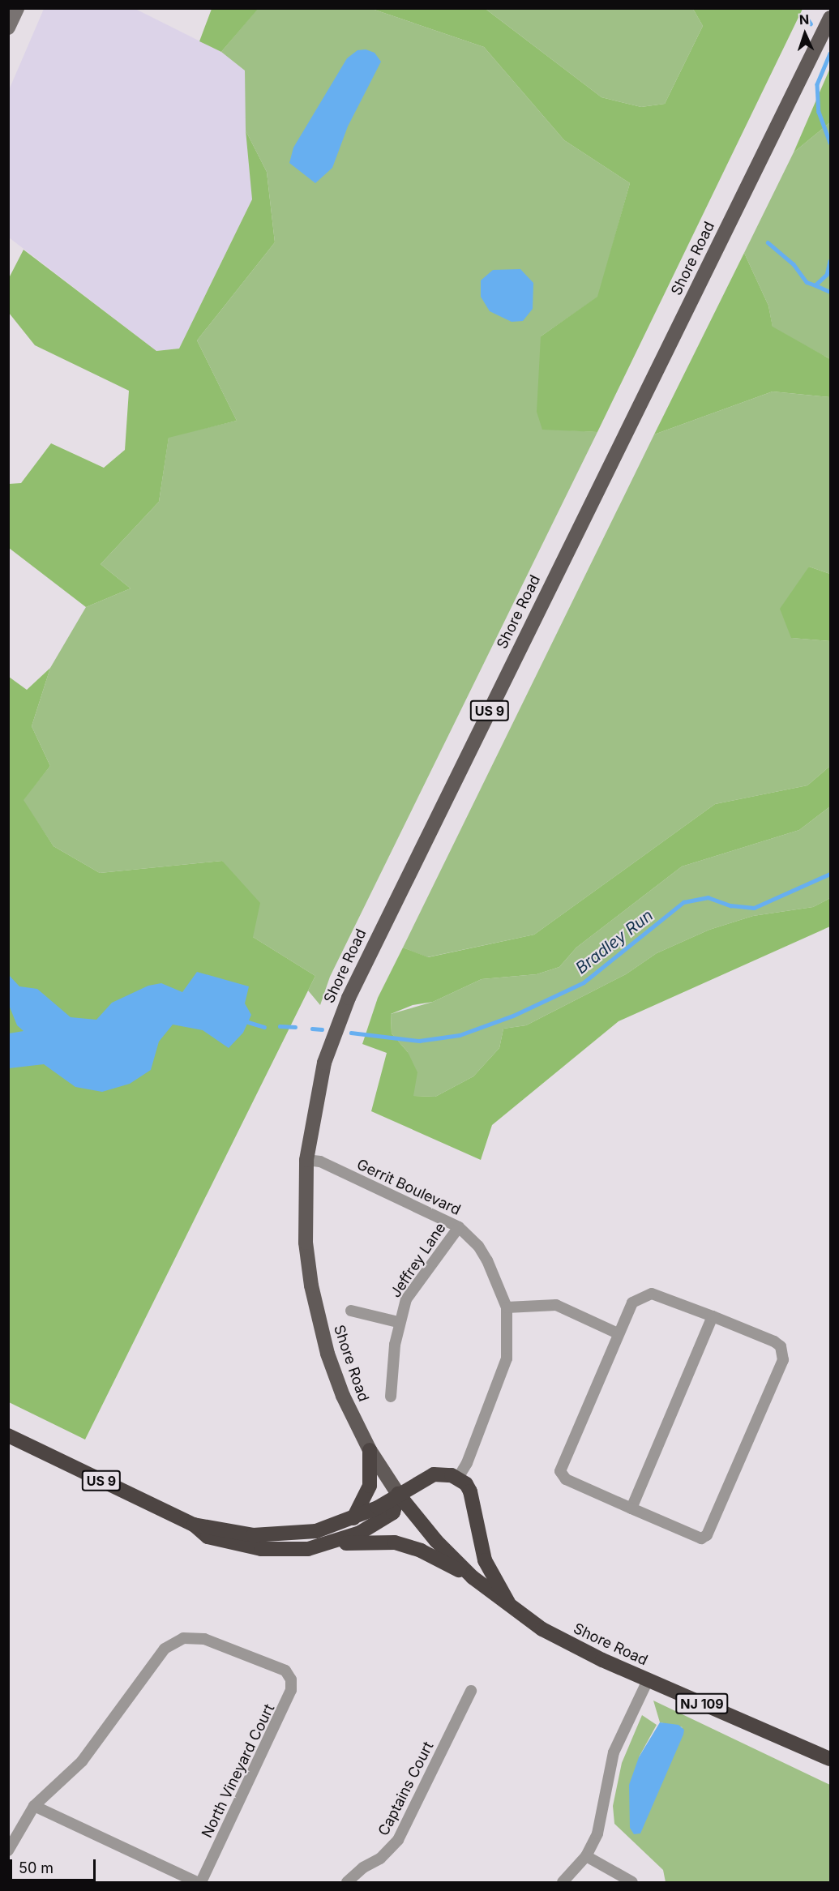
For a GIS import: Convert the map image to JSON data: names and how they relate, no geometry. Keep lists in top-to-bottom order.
{
  "streets": {
    "highway": ["Shore Road", "US 9", "NJ 109"],
    "street": [
      "Gerrit Boulevard",
      "Jeffrey Lane",
      "North Vineyard Court",
      "Captains Court"
    ]
  },
  "crossings": [
    ["Shore Road", "US 9"],
    ["Shore Road", "Gerrit Boulevard"],
    ["Gerrit Boulevard", "Jeffrey Lane"]
  ],
  "water": ["Bradley Run"],
  "scale_bar": "50 m",
  "north": "top"
}
